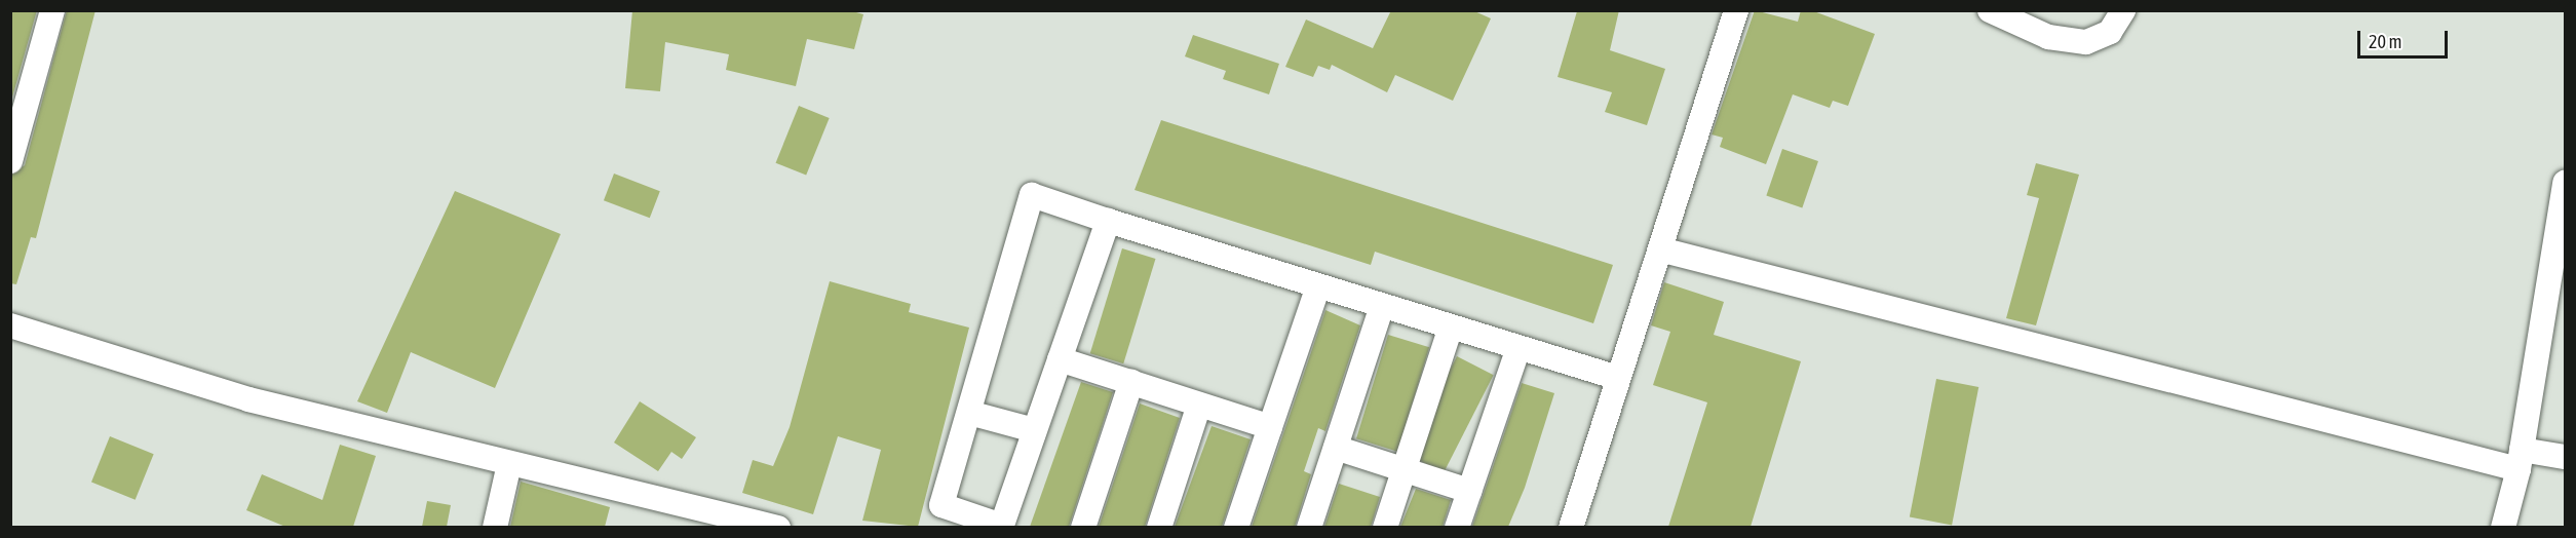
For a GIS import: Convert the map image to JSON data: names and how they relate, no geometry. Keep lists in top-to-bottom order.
{
  "scale_bar": "20 m"
}
